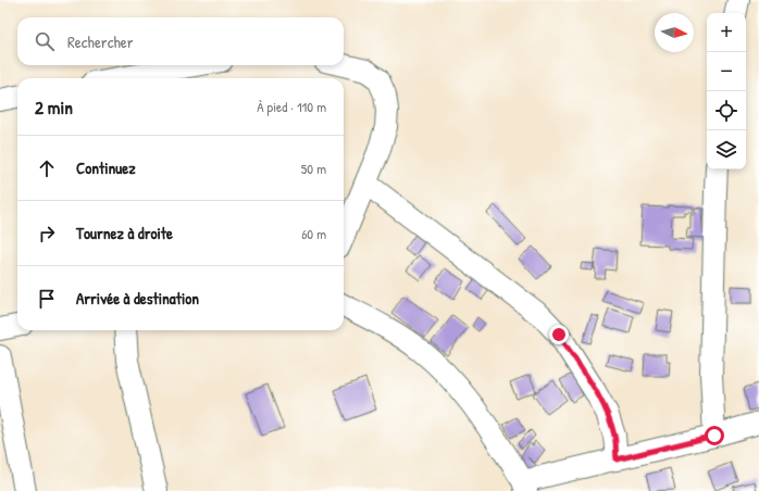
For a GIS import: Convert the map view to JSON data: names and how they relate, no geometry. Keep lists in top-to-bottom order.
{
  "north": "right",
  "page": {
    "map_buttons": ["+", "−"],
    "search": "Rechercher",
    "heading": ["2 min", "À pied · 110 m"],
    "list": [
      ["Continuez", "50 m"],
      ["Tournez à droite", "60 m"],
      "Arrivée à destination"
    ]
  }
}
